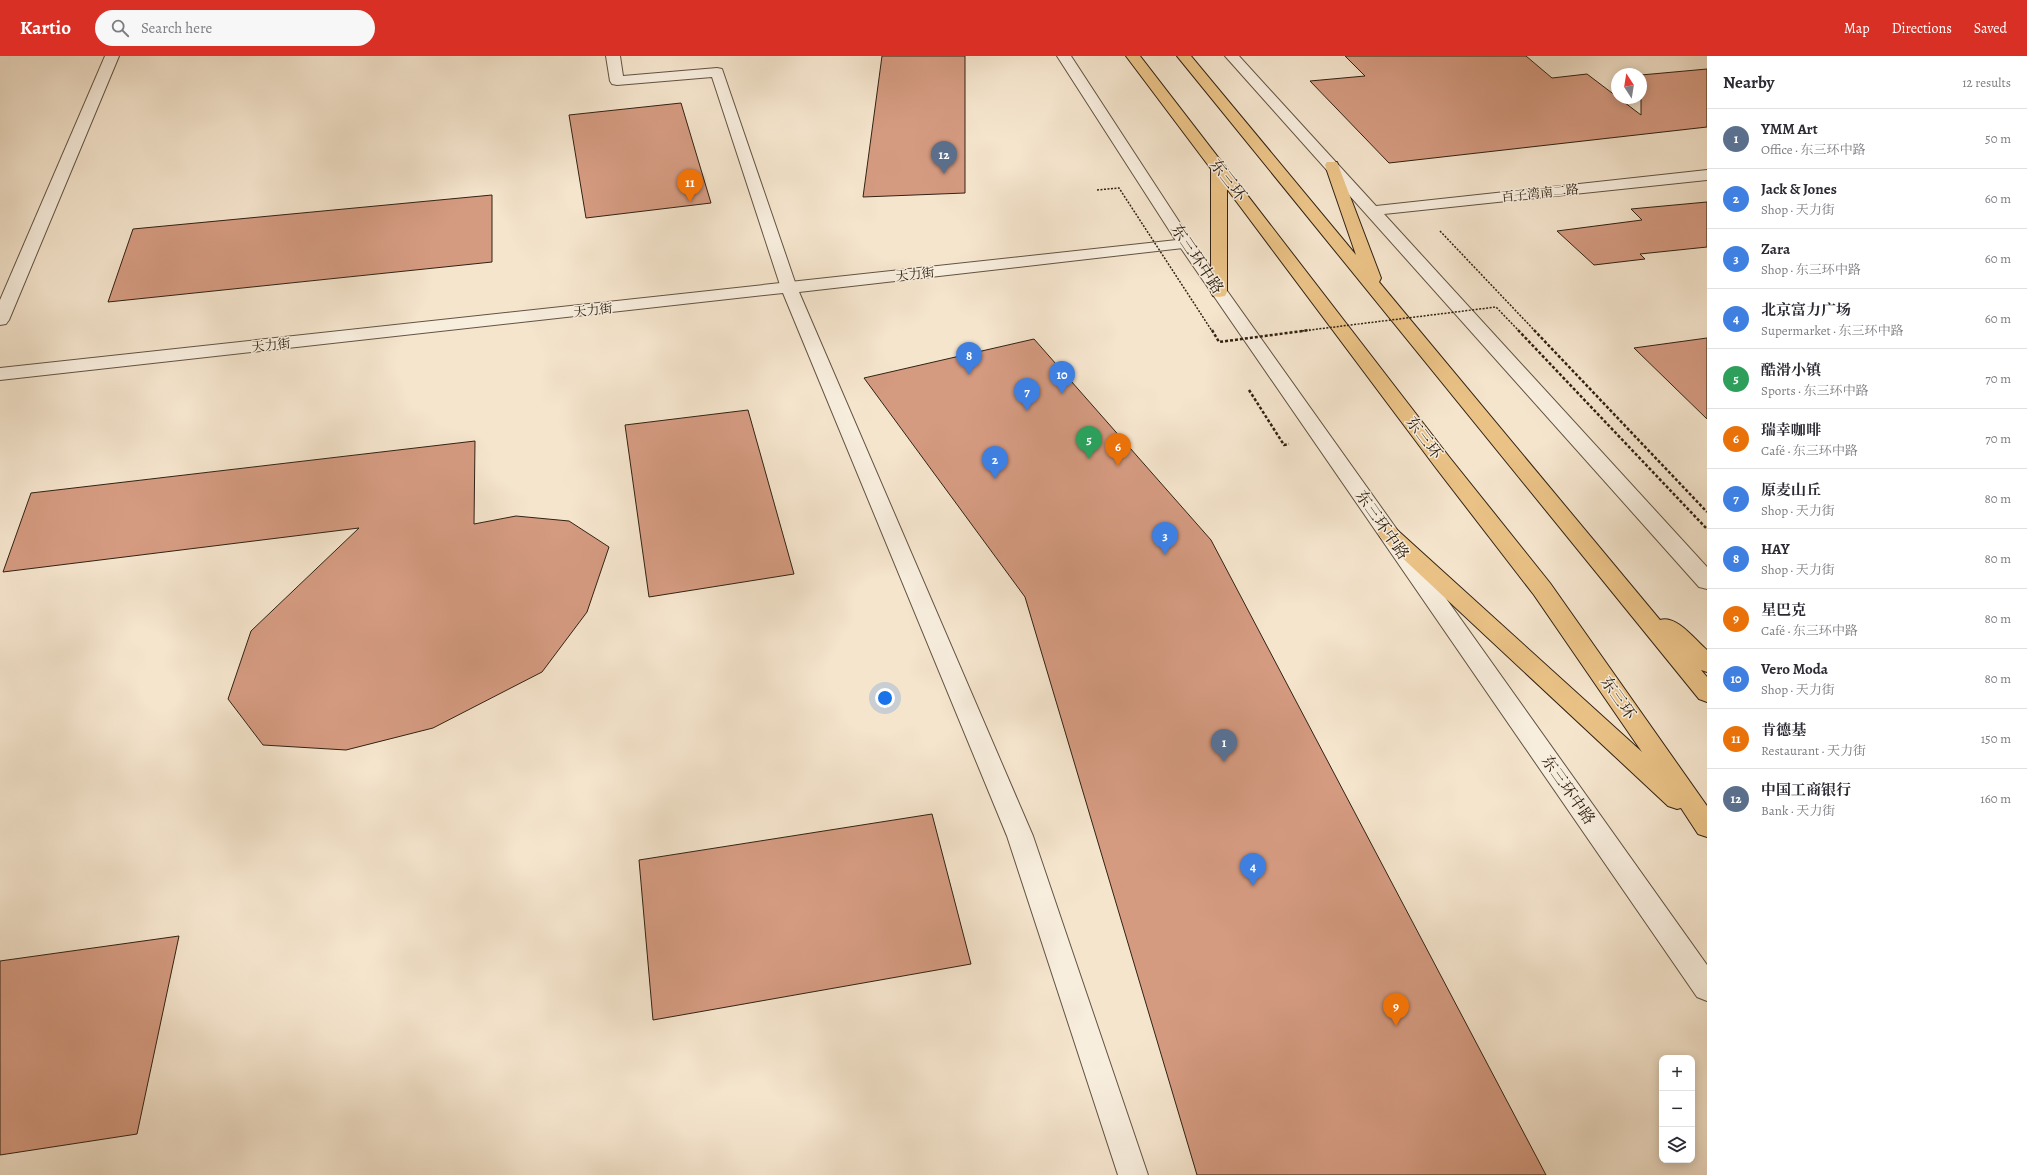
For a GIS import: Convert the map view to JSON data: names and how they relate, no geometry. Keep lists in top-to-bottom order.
{
  "streets": {
    "highway": ["东三环"],
    "street": ["百子湾南二路", "东三环中路", "天力街"]
  },
  "crossings": [
    ["东三环中路", "天力街"]
  ],
  "north": "top",
  "page": {
    "header": "Kartio",
    "search": "Search here",
    "nav": ["Map", "Directions", "Saved"],
    "heading": ["Nearby", "12 results"],
    "list": [
      {
        "mark": "1",
        "name": "YMM Art",
        "note": "Office · 东三环中路",
        "value": "50 m"
      },
      {
        "mark": "2",
        "name": "Jack & Jones",
        "note": "Shop · 天力街",
        "value": "60 m"
      },
      {
        "mark": "3",
        "name": "Zara",
        "note": "Shop · 东三环中路",
        "value": "60 m"
      },
      {
        "mark": "4",
        "name": "北京富力广场",
        "note": "Supermarket · 东三环中路",
        "value": "60 m"
      },
      {
        "mark": "5",
        "name": "酷滑小镇",
        "note": "Sports · 东三环中路",
        "value": "70 m"
      },
      {
        "mark": "6",
        "name": "瑞幸咖啡",
        "note": "Café · 东三环中路",
        "value": "70 m"
      },
      {
        "mark": "7",
        "name": "原麦山丘",
        "note": "Shop · 天力街",
        "value": "80 m"
      },
      {
        "mark": "8",
        "name": "HAY",
        "note": "Shop · 天力街",
        "value": "80 m"
      },
      {
        "mark": "9",
        "name": "星巴克",
        "note": "Café · 东三环中路",
        "value": "80 m"
      },
      {
        "mark": "10",
        "name": "Vero Moda",
        "note": "Shop · 天力街",
        "value": "80 m"
      },
      {
        "mark": "11",
        "name": "肯德基",
        "note": "Restaurant · 天力街",
        "value": "150 m"
      },
      {
        "mark": "12",
        "name": "中国工商银行",
        "note": "Bank · 天力街",
        "value": "160 m"
      }
    ],
    "pins": [
      "12",
      "11",
      "8",
      "10",
      "7",
      "5",
      "6",
      "2",
      "3",
      "1",
      "4",
      "9"
    ],
    "map_buttons": ["+", "−"]
  }
}
